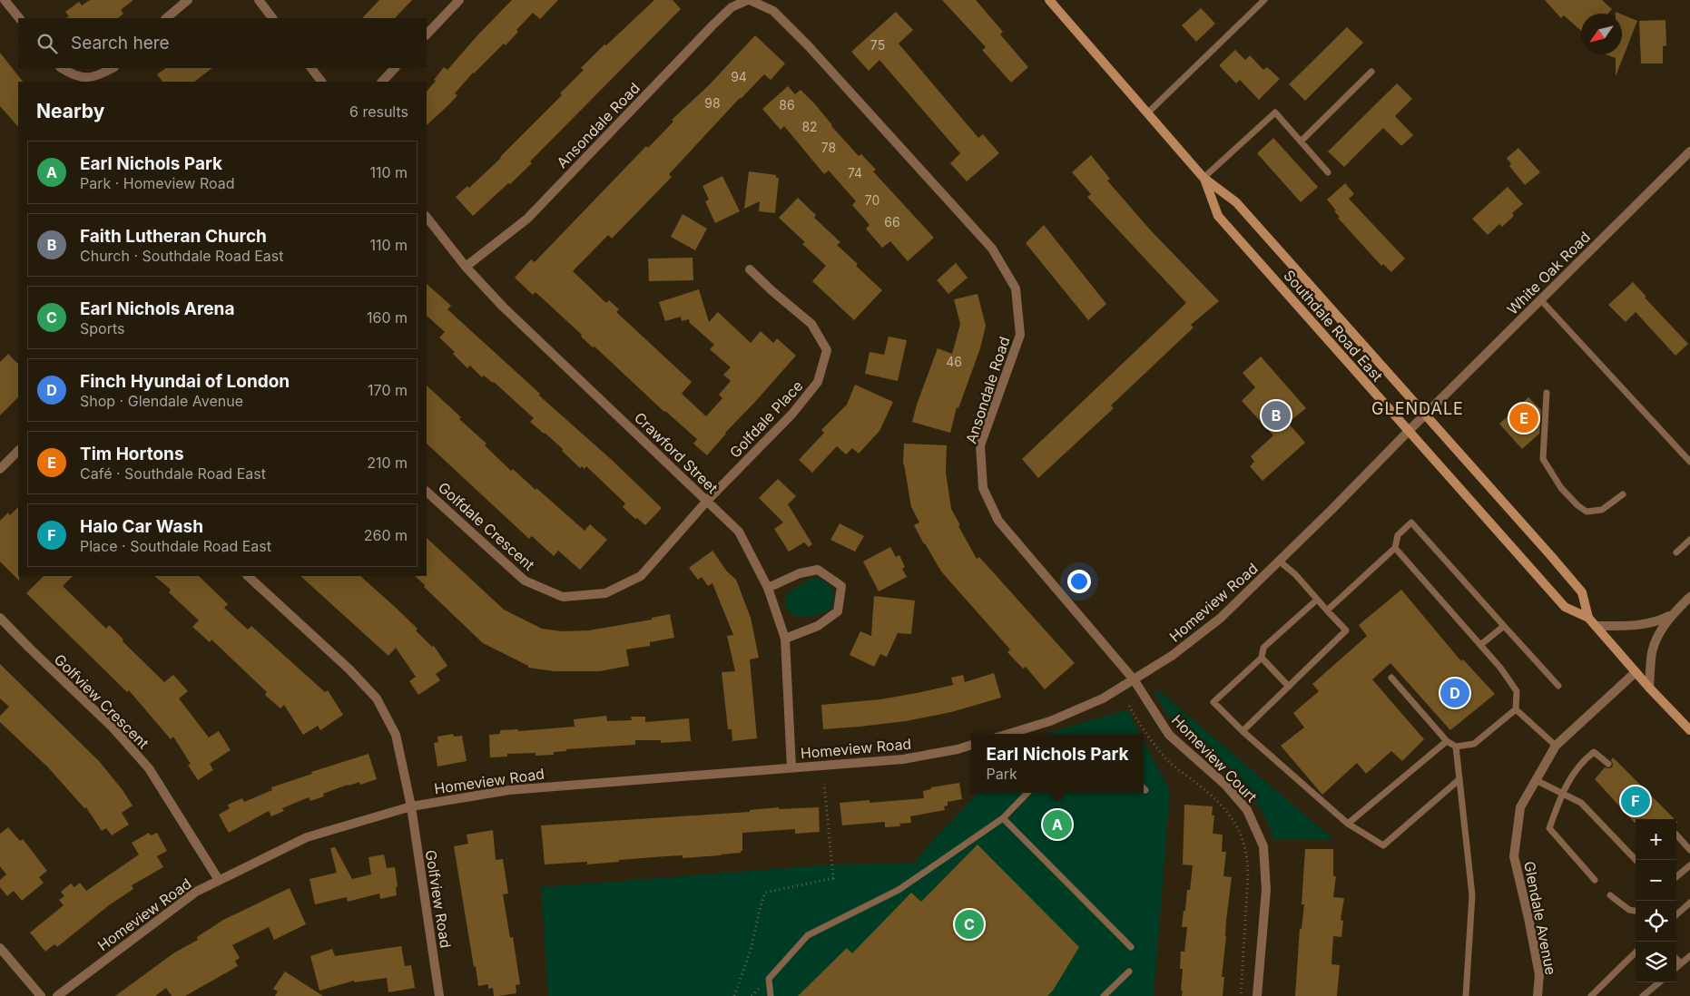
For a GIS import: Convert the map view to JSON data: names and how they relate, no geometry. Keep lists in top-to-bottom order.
{
  "streets": {
    "main road": ["Southdale Road East"],
    "street": [
      "Ansondale Road",
      "White Oak Road",
      "Golfdale Place",
      "Crawford Street",
      "Golfdale Crescent",
      "Homeview Road",
      "Golfview Crescent",
      "Homeview Court",
      "Golfview Road",
      "Glendale Avenue"
    ]
  },
  "crossings": [
    ["Ansondale Road", "Crawford Street"],
    ["Ansondale Road", "Homeview Road"],
    ["Ansondale Road", "Homeview Court"],
    ["White Oak Road", "Southdale Road East"],
    ["White Oak Road", "Homeview Road"],
    ["Southdale Road East", "Homeview Road"],
    ["Southdale Road East", "Glendale Avenue"],
    ["Golfdale Place", "Crawford Street"],
    ["Golfdale Place", "Golfdale Crescent"],
    ["Crawford Street", "Golfdale Crescent"],
    ["Crawford Street", "Homeview Road"],
    ["Homeview Road", "Golfview Crescent"],
    ["Homeview Road", "Homeview Court"],
    ["Homeview Road", "Golfview Road"]
  ],
  "districts": ["GLENDALE"],
  "house_numbers": [
    "75",
    "94",
    "98",
    "86",
    "82",
    "78",
    "74",
    "70",
    "66",
    "46"
  ],
  "north": "bottom left",
  "page": {
    "search": "Search here",
    "heading": ["Nearby", "6 results"],
    "list": [
      {
        "mark": "A",
        "name": "Earl Nichols Park",
        "note": "Park · Homeview Road",
        "value": "110 m"
      },
      {
        "mark": "B",
        "name": "Faith Lutheran Church",
        "note": "Church · Southdale Road East",
        "value": "110 m"
      },
      {
        "mark": "C",
        "name": "Earl Nichols Arena",
        "note": "Sports",
        "value": "160 m"
      },
      {
        "mark": "D",
        "name": "Finch Hyundai of London",
        "note": "Shop · Glendale Avenue",
        "value": "170 m"
      },
      {
        "mark": "E",
        "name": "Tim Hortons",
        "note": "Café · Southdale Road East",
        "value": "210 m"
      },
      {
        "mark": "F",
        "name": "Halo Car Wash",
        "note": "Place · Southdale Road East",
        "value": "260 m"
      }
    ],
    "pins": [
      "B",
      "E",
      "D",
      "F",
      "A",
      "C"
    ],
    "popup": ["Earl Nichols Park", "Park"],
    "map_buttons": ["+", "−"]
  }
}
